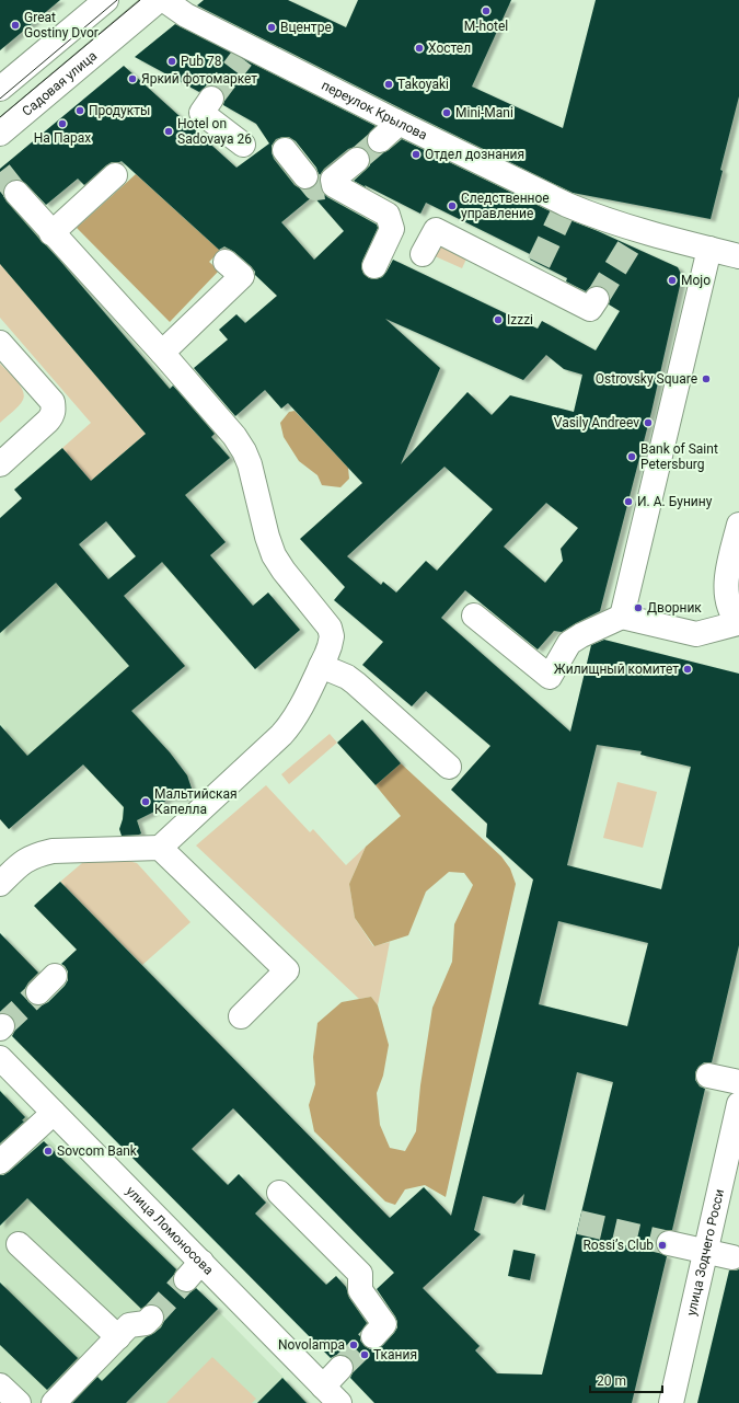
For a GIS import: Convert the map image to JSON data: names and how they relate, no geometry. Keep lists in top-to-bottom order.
{
  "streets": {
    "street": [
      "Садовая улица",
      "переулок Крылова",
      "улица Ломоносова",
      "улица Зодчего Росси"
    ]
  },
  "places": [
    "M-hotel",
    "Great Gostiny Dvor",
    "Вцентре",
    "Хостел",
    "Pub 78",
    "Яркий фотомаркет",
    "Takoyaki",
    "Продукты",
    "Mini-Mani",
    "На Парах",
    "Hotel on Sadovaya 26",
    "Отдел дознания",
    "Следственное управление",
    "Mojo",
    "Izzzi",
    "Ostrovsky Square",
    "Vasily Andreev",
    "Bank of Saint Petersburg",
    "И. А. Бунину",
    "Дворник",
    "Жилищный комитет",
    "Мальтийская Капелла",
    "Sovcom Bank",
    "Rossi’s Club",
    "Novolampa",
    "Ткания"
  ],
  "scale_bar": "20 m"
}
